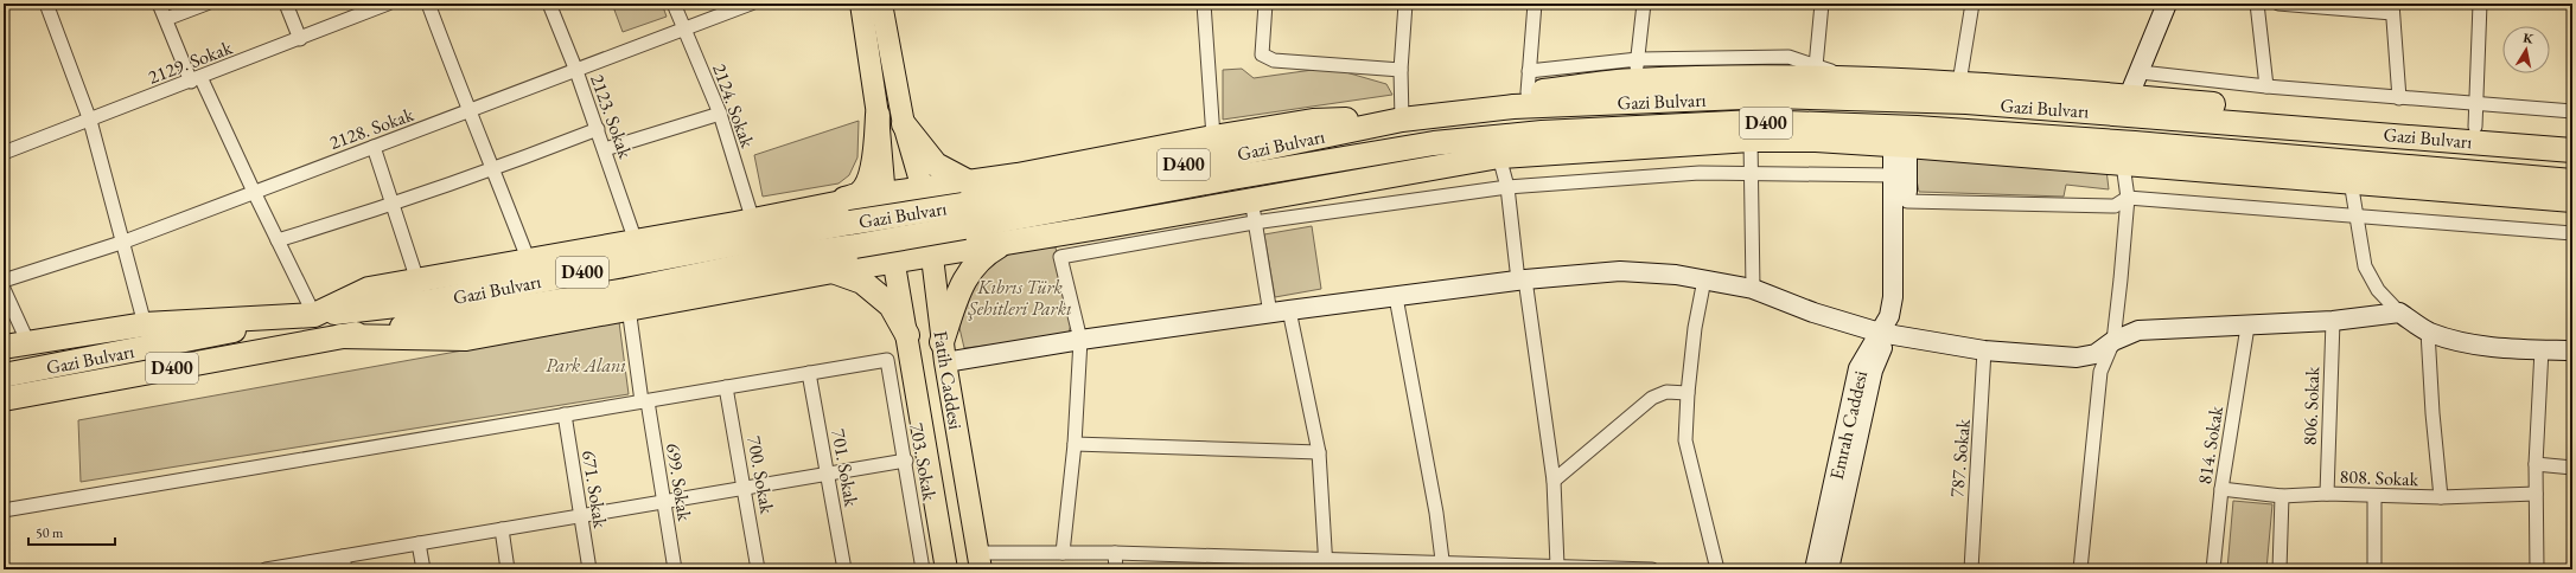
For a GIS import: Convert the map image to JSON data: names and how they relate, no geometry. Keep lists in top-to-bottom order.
{
  "streets": {
    "highway": ["Gazi Bulvarı", "D400"],
    "main road": ["Fatih Caddesi"],
    "street": [
      "2129. Sokak",
      "2124. Sokak",
      "2123. Sokak",
      "2128. Sokak",
      "806. Sokak",
      "Emrah Caddesi",
      "814. Sokak",
      "787. Sokak",
      "703. Sokak",
      "701. Sokak",
      "700. Sokak",
      "808. Sokak",
      "699. Sokak",
      "671. Sokak"
    ]
  },
  "crossings": [
    ["2124. Sokak", "2128. Sokak"],
    ["2123. Sokak", "2128. Sokak"],
    ["806. Sokak", "808. Sokak"],
    ["814. Sokak", "808. Sokak"],
    ["703. Sokak", "701. Sokak"]
  ],
  "parks": ["Kıbrıs Türk Şehitleri Parkı", "Park Alanı"],
  "scale_bar": "50 m",
  "north": "top"
}
